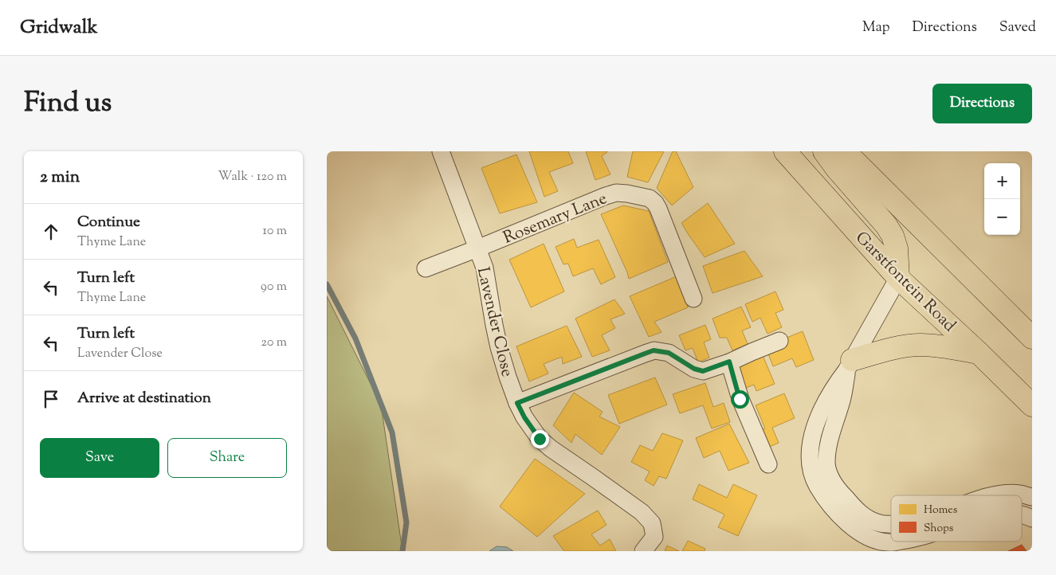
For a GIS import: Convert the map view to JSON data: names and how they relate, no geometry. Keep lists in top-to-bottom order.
{
  "streets": {
    "main road": ["Garstfontein Road"],
    "street": ["Rosemary Lane", "Lavender Close"]
  },
  "crossings": [
    ["Rosemary Lane", "Lavender Close"]
  ],
  "legend": ["Homes", "Shops"],
  "page": {
    "header": "Gridwalk",
    "nav": ["Map", "Directions", "Saved"],
    "title": "Find us",
    "buttons": [
      "Directions",
      ["Save", "Share"]
    ],
    "heading": ["2 min", "Walk · 120 m"],
    "map_buttons": ["+", "−"],
    "list": [
      ["Continue", "Thyme Lane", "10 m"],
      ["Turn left", "Thyme Lane", "90 m"],
      ["Turn left", "Lavender Close", "20 m"],
      "Arrive at destination"
    ]
  }
}
